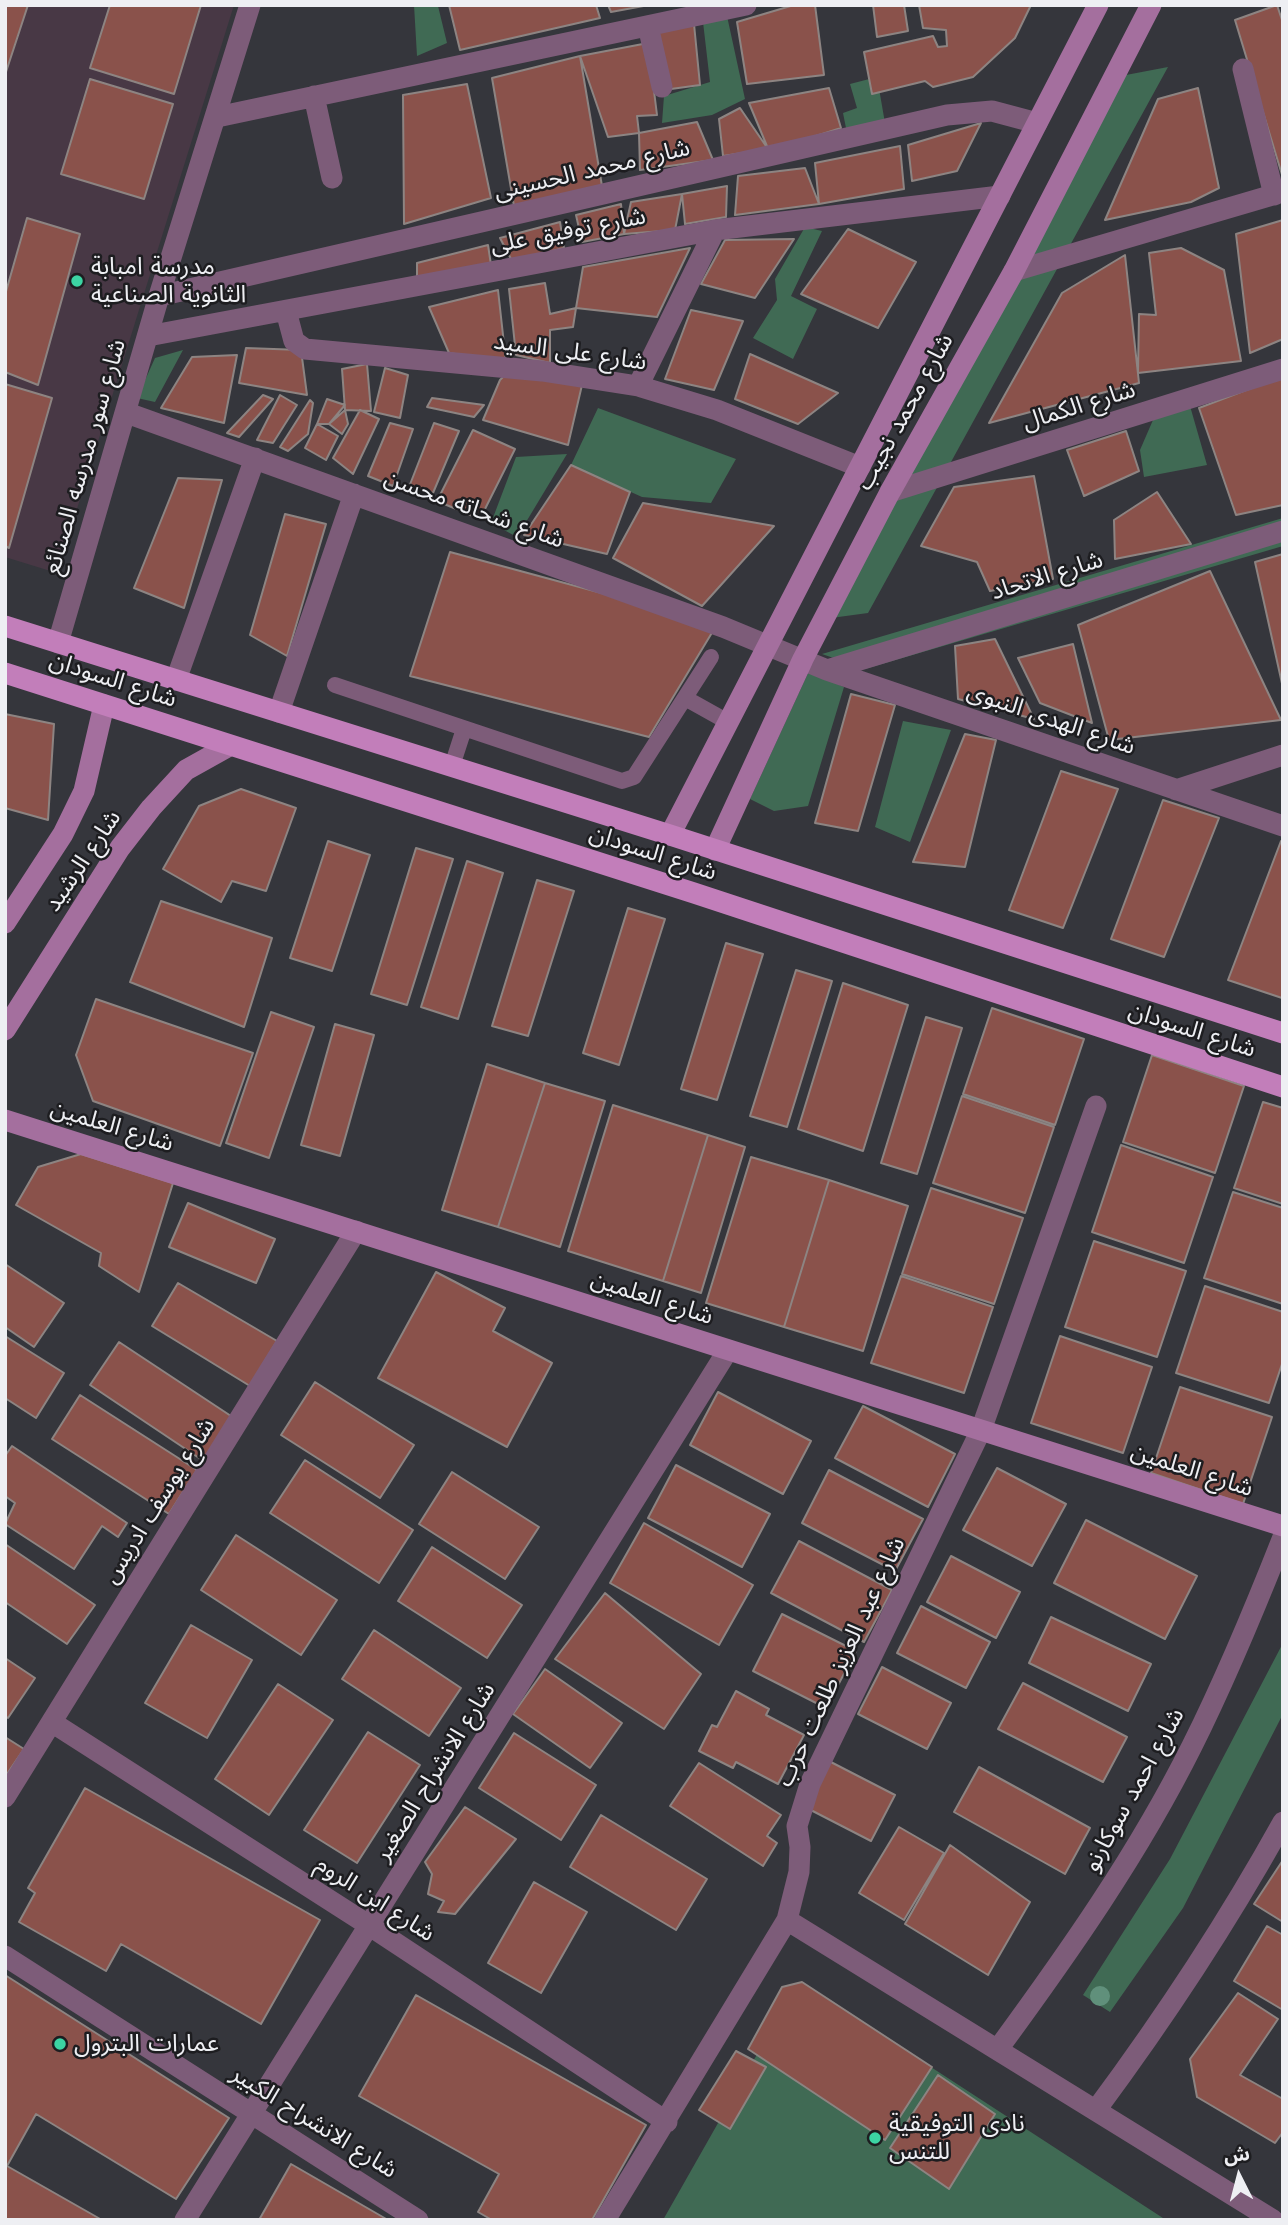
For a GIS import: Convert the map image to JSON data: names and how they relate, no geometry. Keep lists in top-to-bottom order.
{
  "streets": {
    "main road": ["شارع السودان"],
    "street": [
      "شارع محمد الحسينى",
      "شارع توفيق على",
      "شارع على السيد",
      "شارع الكمال",
      "شارع محمد نجيب",
      "شارع سور مدرسه الصنائع",
      "شارع شحاته محسن",
      "شارع الاتحاد",
      "شارع الهدى النبوى",
      "شارع الرشيد",
      "شارع العلمين",
      "شارع يوسف ادريس",
      "شارع عبد العزيز طلعت حرب",
      "شارع الانشراح الصغير",
      "شارع احمد سوكارنو",
      "شارع ابن الروم",
      "شارع الانشراح الكبير"
    ]
  },
  "crossings": [
    ["شارع محمد الحسينى", "شارع محمد نجيب"],
    ["شارع محمد الحسينى", "شارع سور مدرسه الصنائع"],
    ["شارع توفيق على", "شارع على السيد"],
    ["شارع توفيق على", "شارع محمد نجيب"],
    ["شارع توفيق على", "شارع سور مدرسه الصنائع"],
    ["شارع على السيد", "شارع محمد نجيب"],
    ["شارع الكمال", "شارع محمد نجيب"],
    ["شارع محمد نجيب", "شارع شحاته محسن"],
    ["شارع محمد نجيب", "شارع السودان"],
    ["شارع محمد نجيب", "شارع الهدى النبوى"],
    ["شارع سور مدرسه الصنائع", "شارع شحاته محسن"],
    ["شارع سور مدرسه الصنائع", "شارع السودان"],
    ["شارع شحاته محسن", "شارع الهدى النبوى"],
    ["شارع الاتحاد", "شارع الهدى النبوى"],
    ["شارع السودان", "شارع الرشيد"],
    ["شارع العلمين", "شارع يوسف ادريس"],
    ["شارع العلمين", "شارع عبد العزيز طلعت حرب"],
    ["شارع العلمين", "شارع الانشراح الصغير"],
    ["شارع يوسف ادريس", "شارع ابن الروم"],
    ["شارع عبد العزيز طلعت حرب", "شارع ابن الروم"],
    ["شارع الانشراح الصغير", "شارع ابن الروم"],
    ["شارع الانشراح الصغير", "شارع الانشراح الكبير"]
  ],
  "places": ["مدرسة امبابة الثانوية الصناعية", "عمارات البترول", "نادى التوفيقية للتنس"],
  "north": "top"
}
